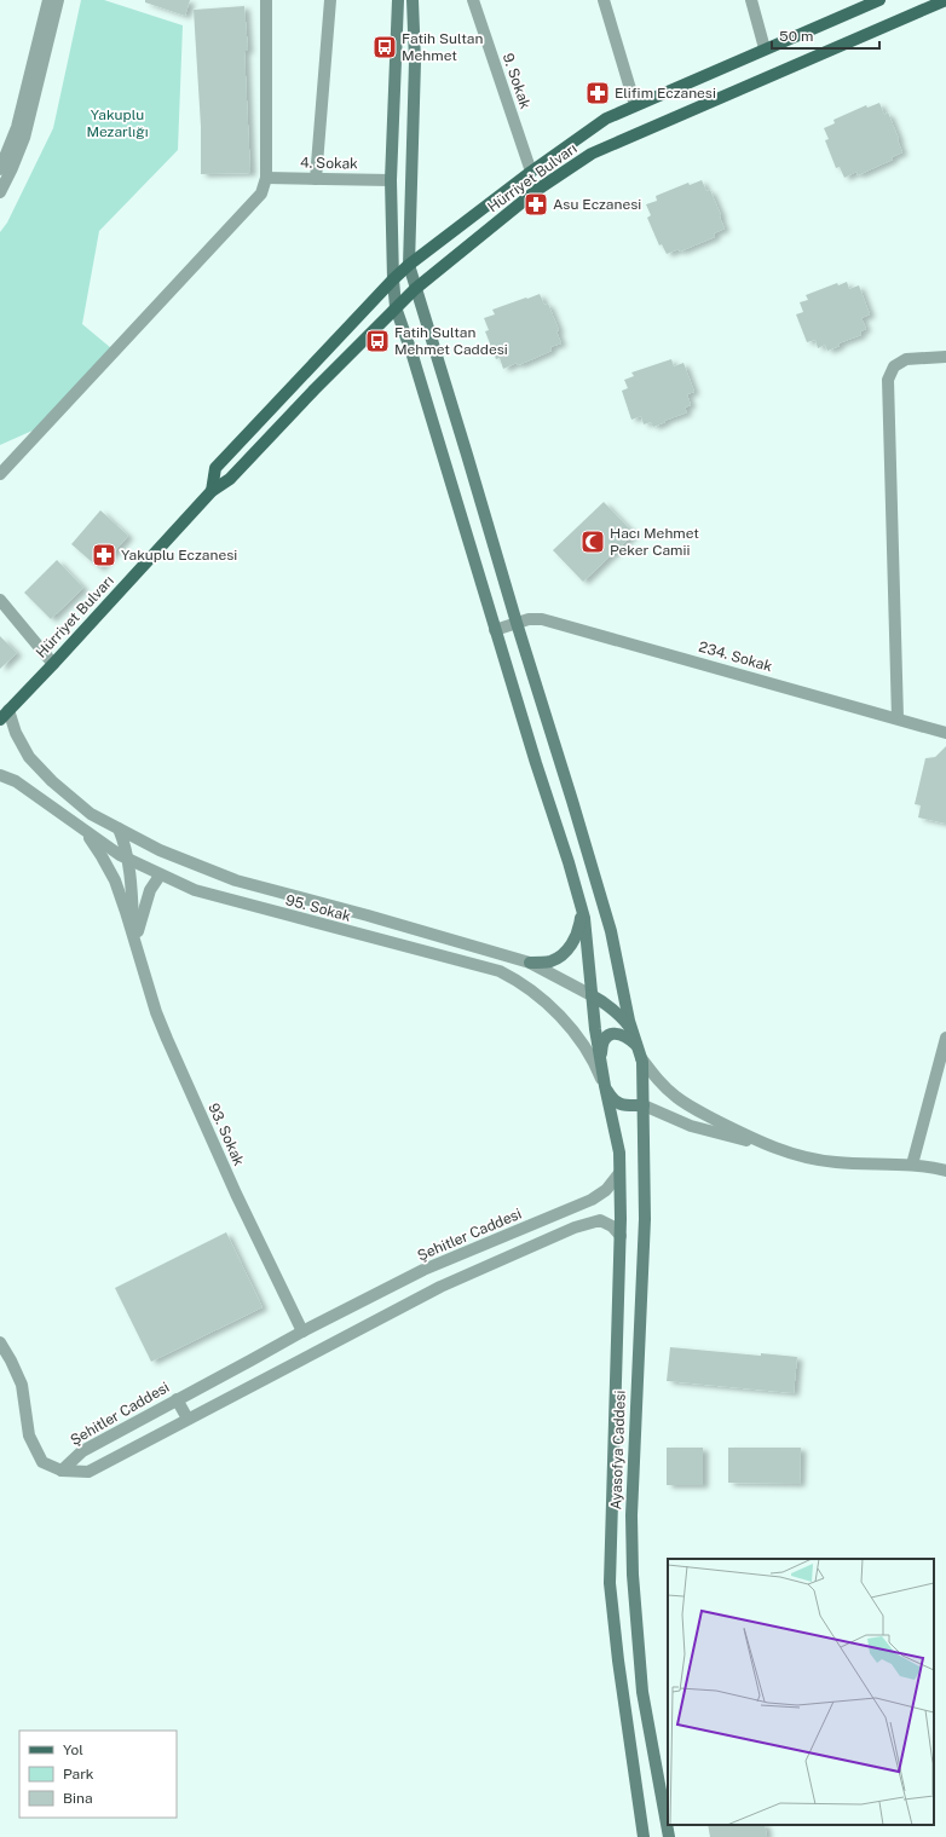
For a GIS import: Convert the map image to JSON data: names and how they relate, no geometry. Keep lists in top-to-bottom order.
{
  "streets": {
    "main road": ["Hürriyet Bulvarı", "Ayasofya Caddesi"],
    "street": [
      "9. Sokak",
      "4. Sokak",
      "234. Sokak",
      "95. Sokak",
      "93. Sokak",
      "Şehitler Caddesi"
    ]
  },
  "crossings": [
    ["9. Sokak", "Hürriyet Bulvarı"],
    ["Hürriyet Bulvarı", "95. Sokak"],
    ["Hürriyet Bulvarı", "Ayasofya Caddesi"],
    ["234. Sokak", "Ayasofya Caddesi"],
    ["93. Sokak", "Şehitler Caddesi"]
  ],
  "parks": ["Yakuplu Mezarlığı"],
  "places": {
    "bus stop": ["Fatih Sultan Mehmet", "Fatih Sultan Mehmet Caddesi"],
    "pharmacy": ["Elifim Eczanesi", "Asu Eczanesi", "Yakuplu Eczanesi"],
    "mosque": ["Hacı Mehmet Peker Camii"]
  },
  "legend": ["Yol", "Park", "Bina"],
  "scale_bar": "50 m"
}
